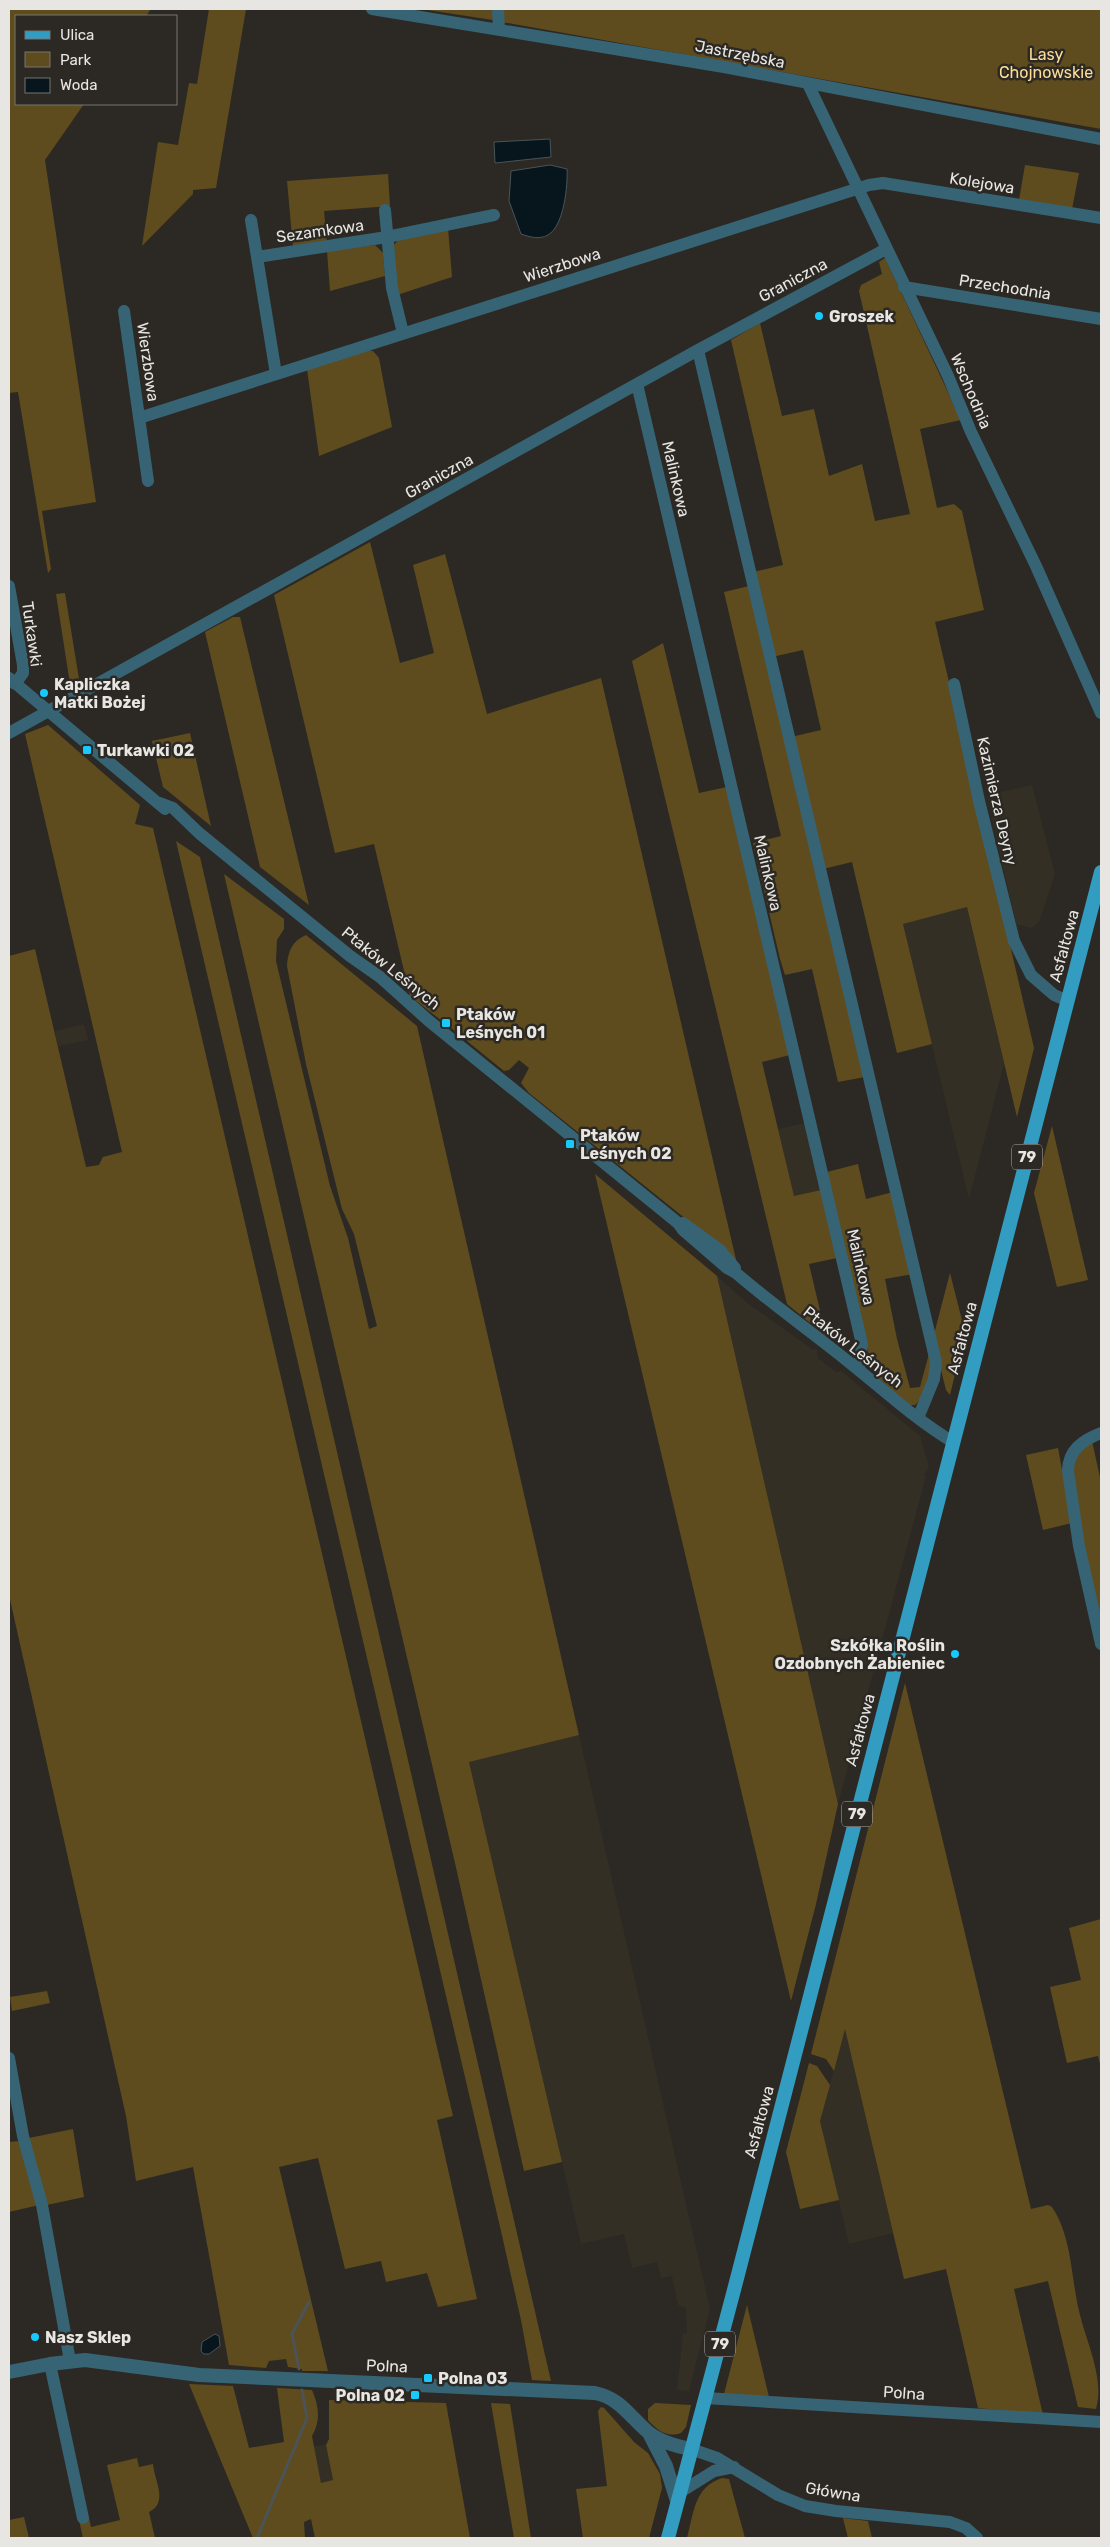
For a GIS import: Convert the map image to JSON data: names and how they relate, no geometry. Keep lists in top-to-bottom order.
{
  "streets": {
    "main road": ["Asfaltowa", "79"],
    "street": [
      "Jastrzębska",
      "Kolejowa",
      "Sezamkowa",
      "Wierzbowa",
      "Graniczna",
      "Przechodnia",
      "Wschodnia",
      "Malinkowa",
      "Turkawki",
      "Kazimierza Deyny",
      "Ptaków Leśnych",
      "Polna",
      "Główna"
    ]
  },
  "crossings": [
    ["Jastrzębska", "Wschodnia"],
    ["Kolejowa", "Wierzbowa"],
    ["Kolejowa", "Wschodnia"],
    ["Sezamkowa", "Wierzbowa"],
    ["Wierzbowa", "Wschodnia"],
    ["Graniczna", "Wschodnia"],
    ["Graniczna", "Malinkowa"],
    ["Graniczna", "Ptaków Leśnych"],
    ["Przechodnia", "Wschodnia"],
    ["Malinkowa", "Ptaków Leśnych"],
    ["Turkawki", "Ptaków Leśnych"],
    ["Kazimierza Deyny", "Asfaltowa"],
    ["Asfaltowa", "Ptaków Leśnych"],
    ["Asfaltowa", "Polna"],
    ["Asfaltowa", "Główna"],
    ["Polna", "Główna"]
  ],
  "parks": ["Lasy Chojnowskie"],
  "places": {
    "other": [
      "Groszek",
      "Kapliczka Matki Bożej",
      "Szkółka Roślin Ozdobnych Żabieniec",
      "Nasz Sklep"
    ],
    "transit": [
      "Turkawki 02",
      "Ptaków Leśnych 01",
      "Ptaków Leśnych 02",
      "Polna 03",
      "Polna 02"
    ]
  },
  "legend": ["Ulica", "Park", "Woda"]
}
